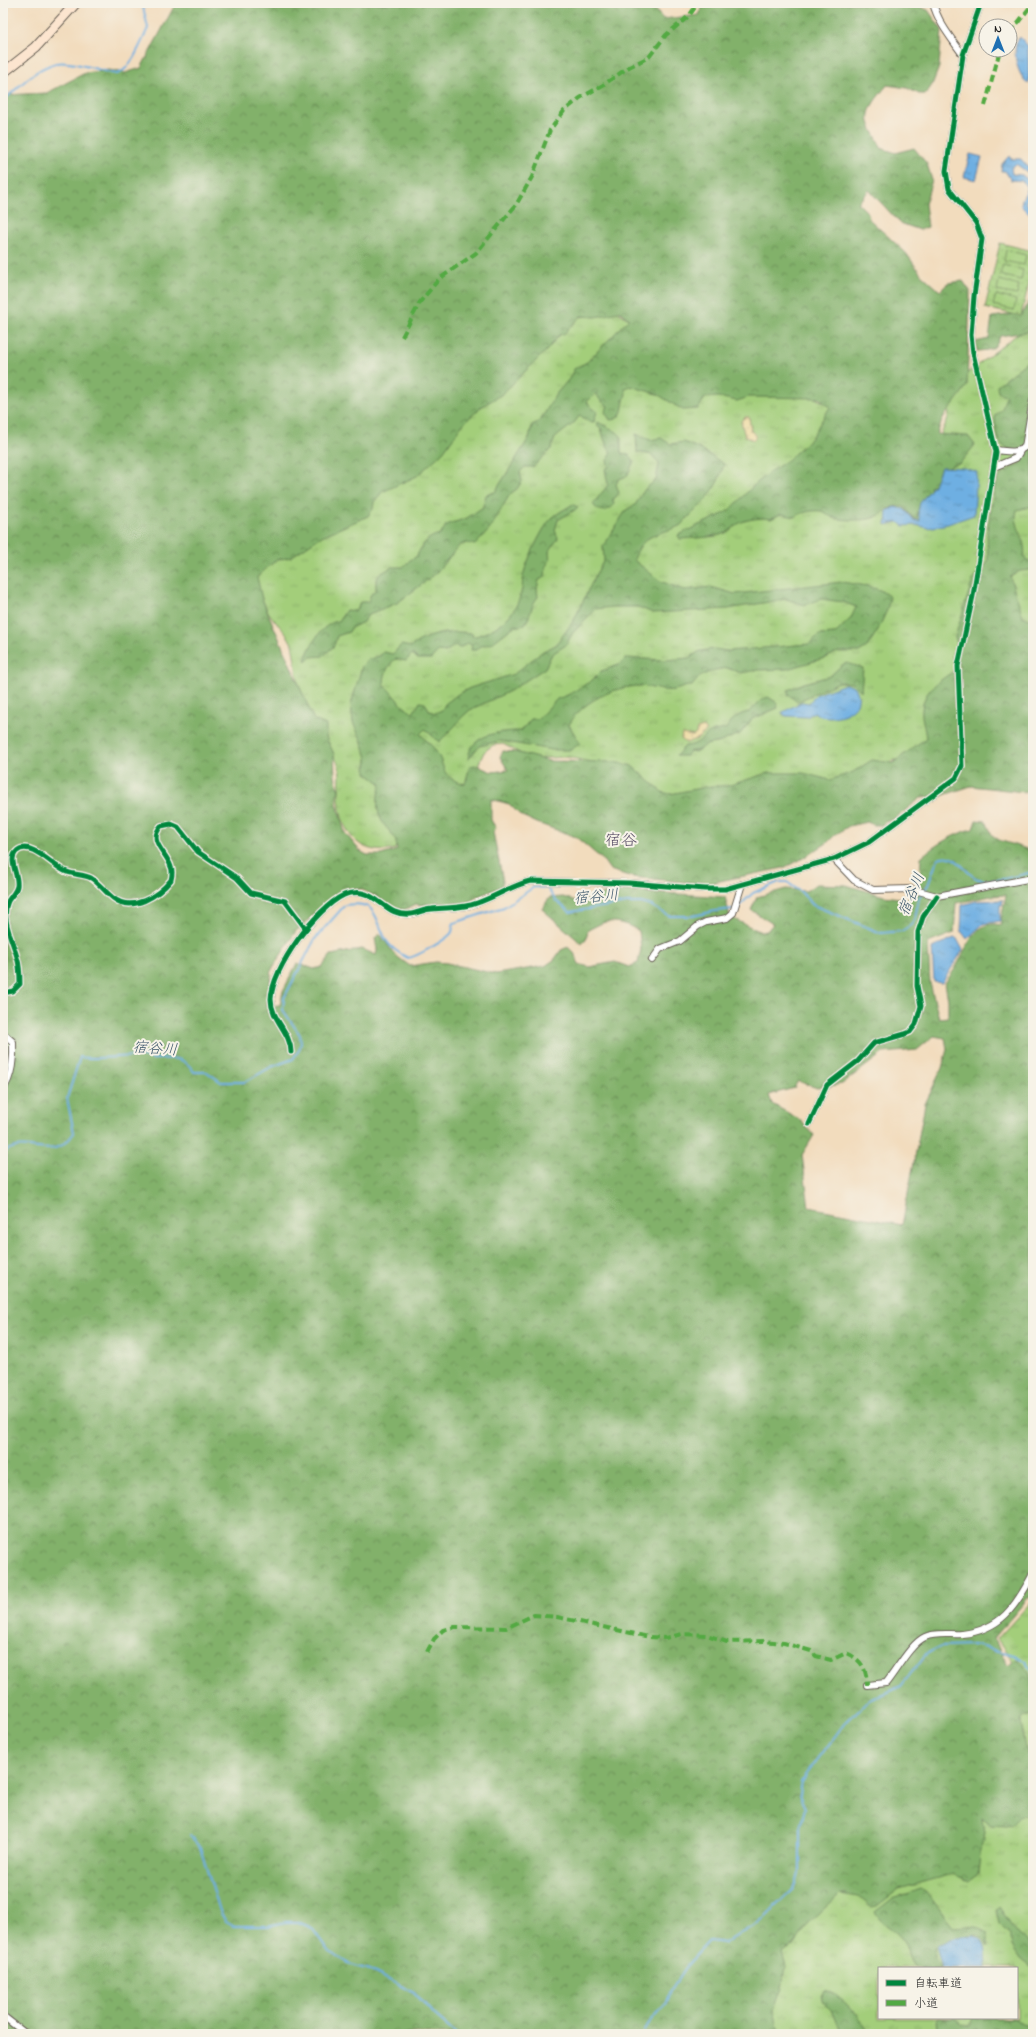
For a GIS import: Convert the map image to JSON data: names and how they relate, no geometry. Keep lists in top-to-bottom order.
{
  "districts": ["宿谷"],
  "water": ["宿谷川"],
  "legend": ["自転車道", "小道"],
  "north": "top"
}
